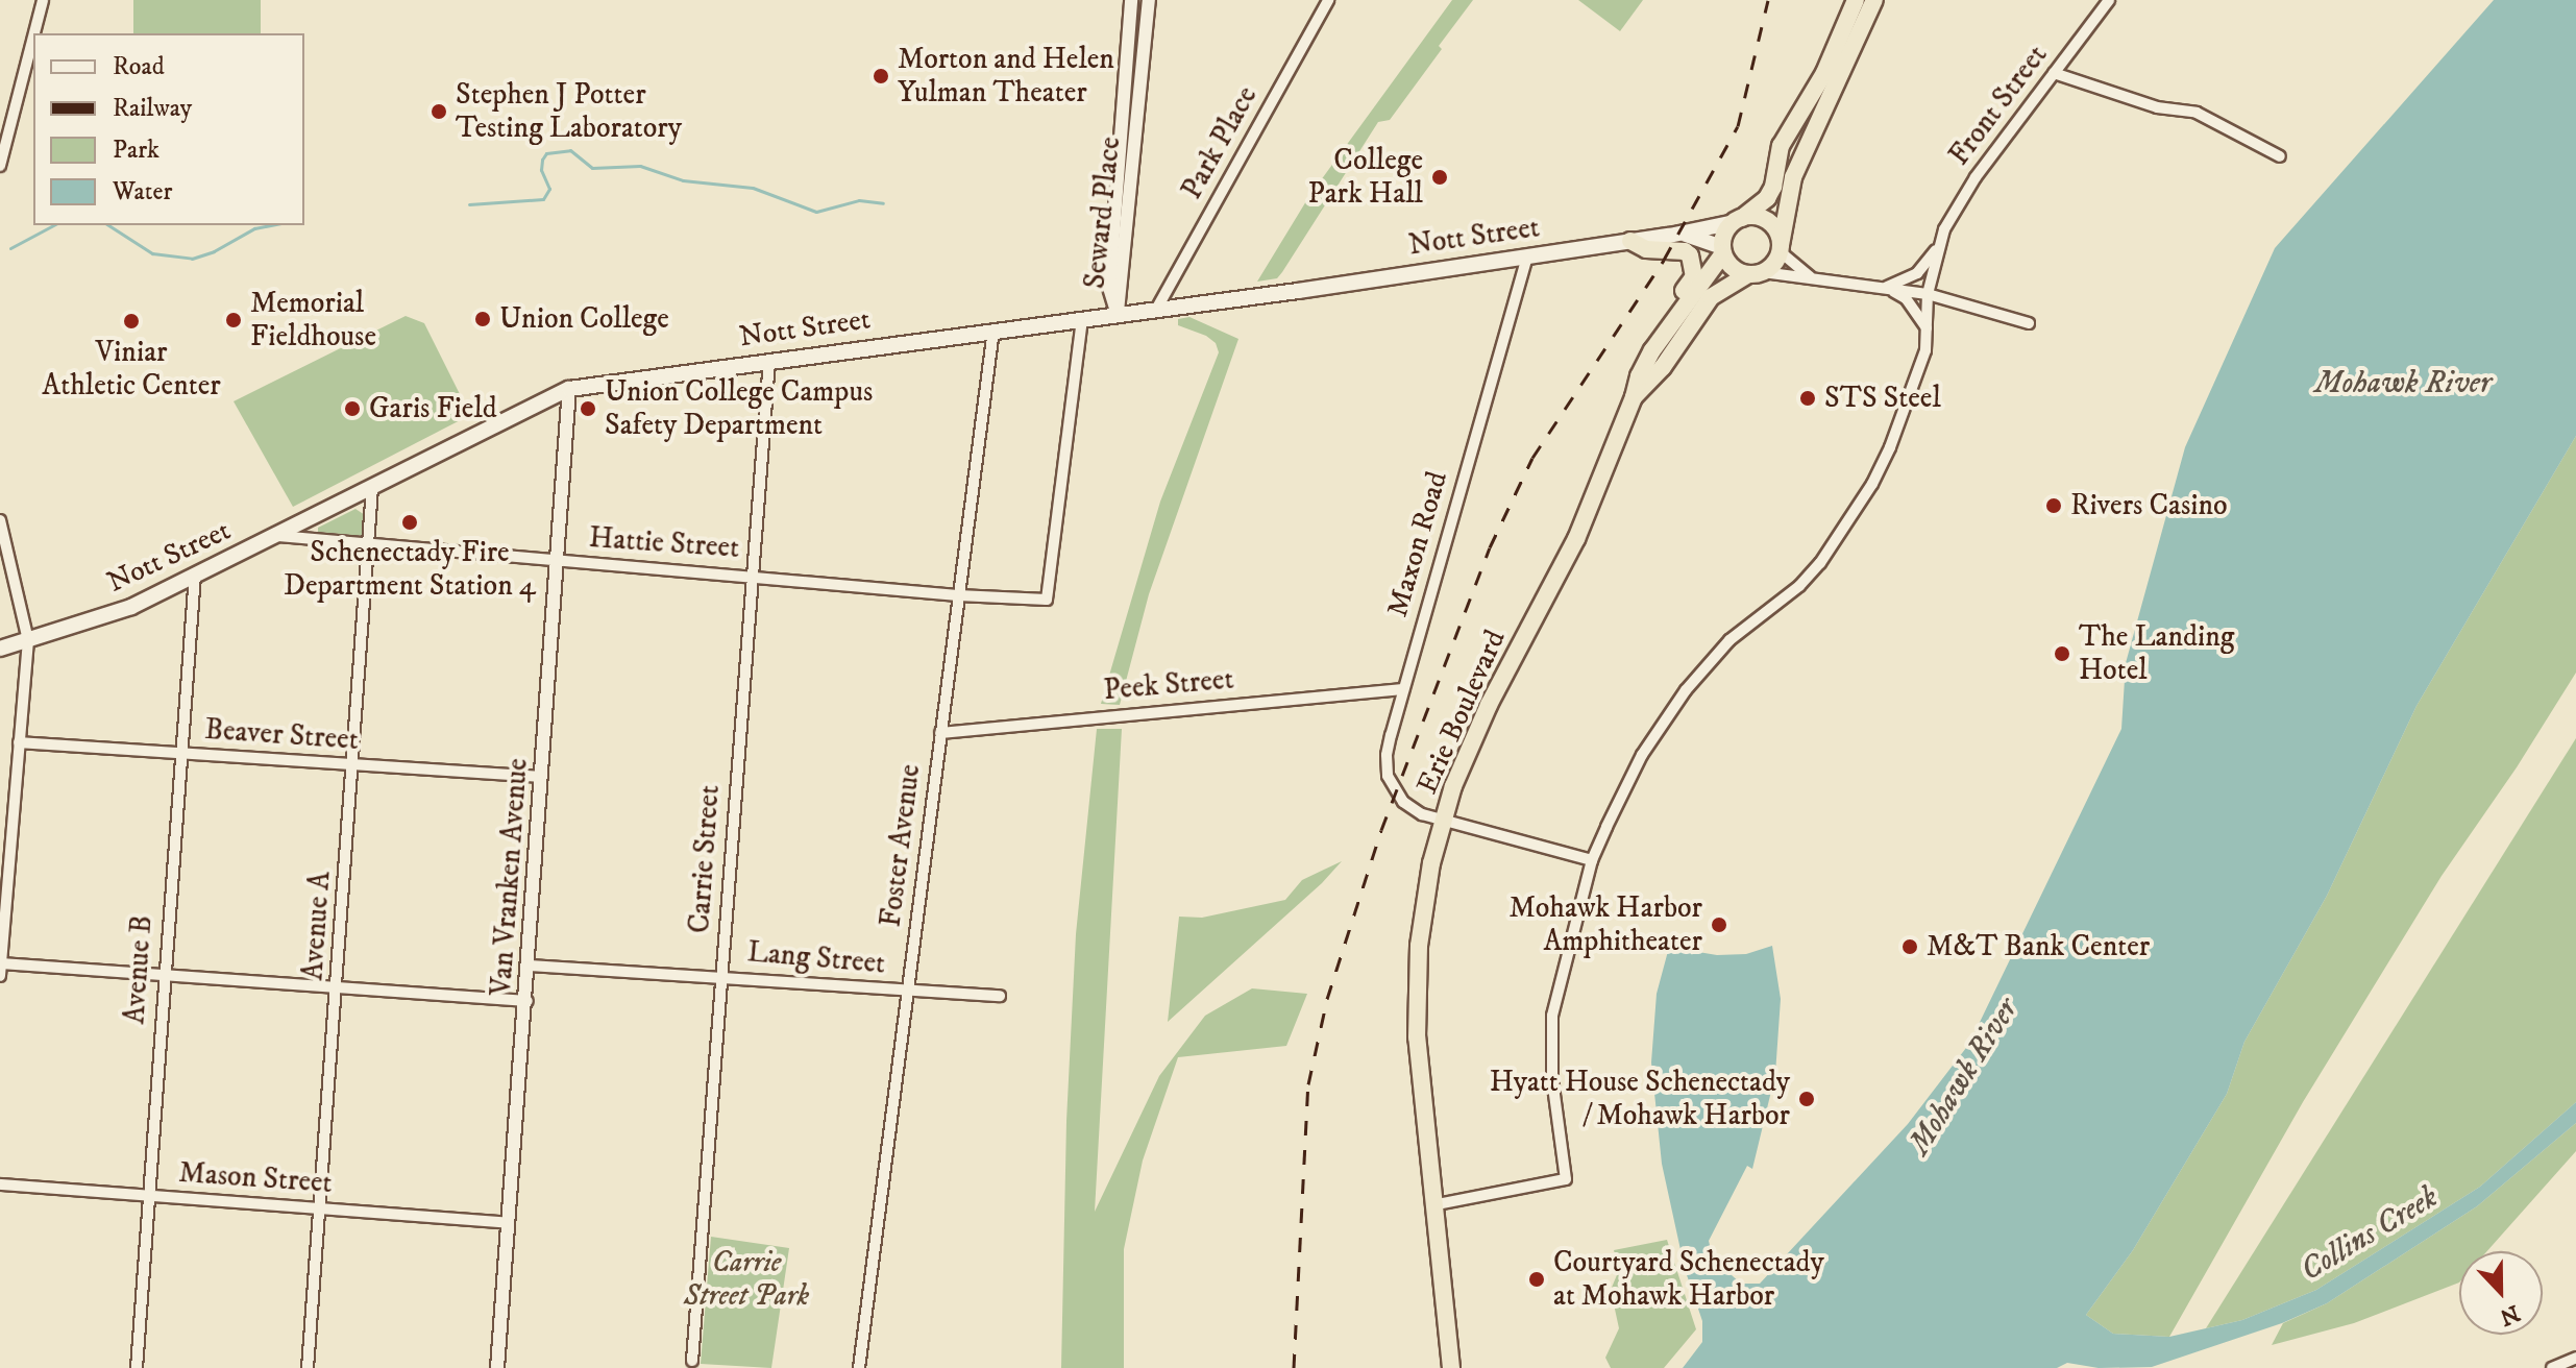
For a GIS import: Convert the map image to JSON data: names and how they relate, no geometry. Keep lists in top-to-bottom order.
{
  "streets": {
    "highway": ["Erie Boulevard"],
    "main road": ["Nott Street"],
    "street": [
      "Front Street",
      "Park Place",
      "Seward Place",
      "Hattie Street",
      "Maxon Road",
      "Peek Street",
      "Beaver Street",
      "Foster Avenue",
      "Carrie Street",
      "Van Vranken Avenue",
      "Avenue A",
      "Lang Street",
      "Avenue B",
      "Mason Street"
    ]
  },
  "crossings": [
    ["Front Street", "Maxon Road"],
    ["Front Street", "Erie Boulevard"],
    ["Park Place", "Nott Street"],
    ["Seward Place", "Nott Street"],
    ["Nott Street", "Hattie Street"],
    ["Nott Street", "Maxon Road"],
    ["Nott Street", "Erie Boulevard"],
    ["Nott Street", "Foster Avenue"],
    ["Nott Street", "Carrie Street"],
    ["Nott Street", "Van Vranken Avenue"],
    ["Nott Street", "Avenue A"],
    ["Nott Street", "Avenue B"],
    ["Hattie Street", "Foster Avenue"],
    ["Hattie Street", "Carrie Street"],
    ["Hattie Street", "Van Vranken Avenue"],
    ["Hattie Street", "Avenue A"],
    ["Maxon Road", "Peek Street"],
    ["Maxon Road", "Erie Boulevard"],
    ["Peek Street", "Foster Avenue"],
    ["Beaver Street", "Van Vranken Avenue"],
    ["Beaver Street", "Avenue A"],
    ["Beaver Street", "Avenue B"],
    ["Foster Avenue", "Lang Street"],
    ["Carrie Street", "Lang Street"],
    ["Van Vranken Avenue", "Lang Street"],
    ["Van Vranken Avenue", "Mason Street"],
    ["Avenue A", "Mason Street"],
    ["Avenue B", "Mason Street"]
  ],
  "water": ["Mohawk River", "Collins Creek"],
  "parks": ["Carrie Street Park"],
  "places": [
    "Morton and Helen Yulman Theater",
    "Stephen J Potter Testing Laboratory",
    "College Park Hall",
    "Union College",
    "Memorial Fieldhouse",
    "Viniar Athletic Center",
    "STS Steel",
    "Garis Field",
    "Union College Campus Safety Department",
    "Rivers Casino",
    "Schenectady Fire Department Station 4",
    "The Landing Hotel",
    "Mohawk Harbor Amphitheater",
    "M&T Bank Center",
    "Hyatt House Schenectady / Mohawk Harbor",
    "Courtyard Schenectady at Mohawk Harbor"
  ],
  "legend": [
    "Road",
    "Railway",
    "Park",
    "Water"
  ],
  "north": "bottom"
}
